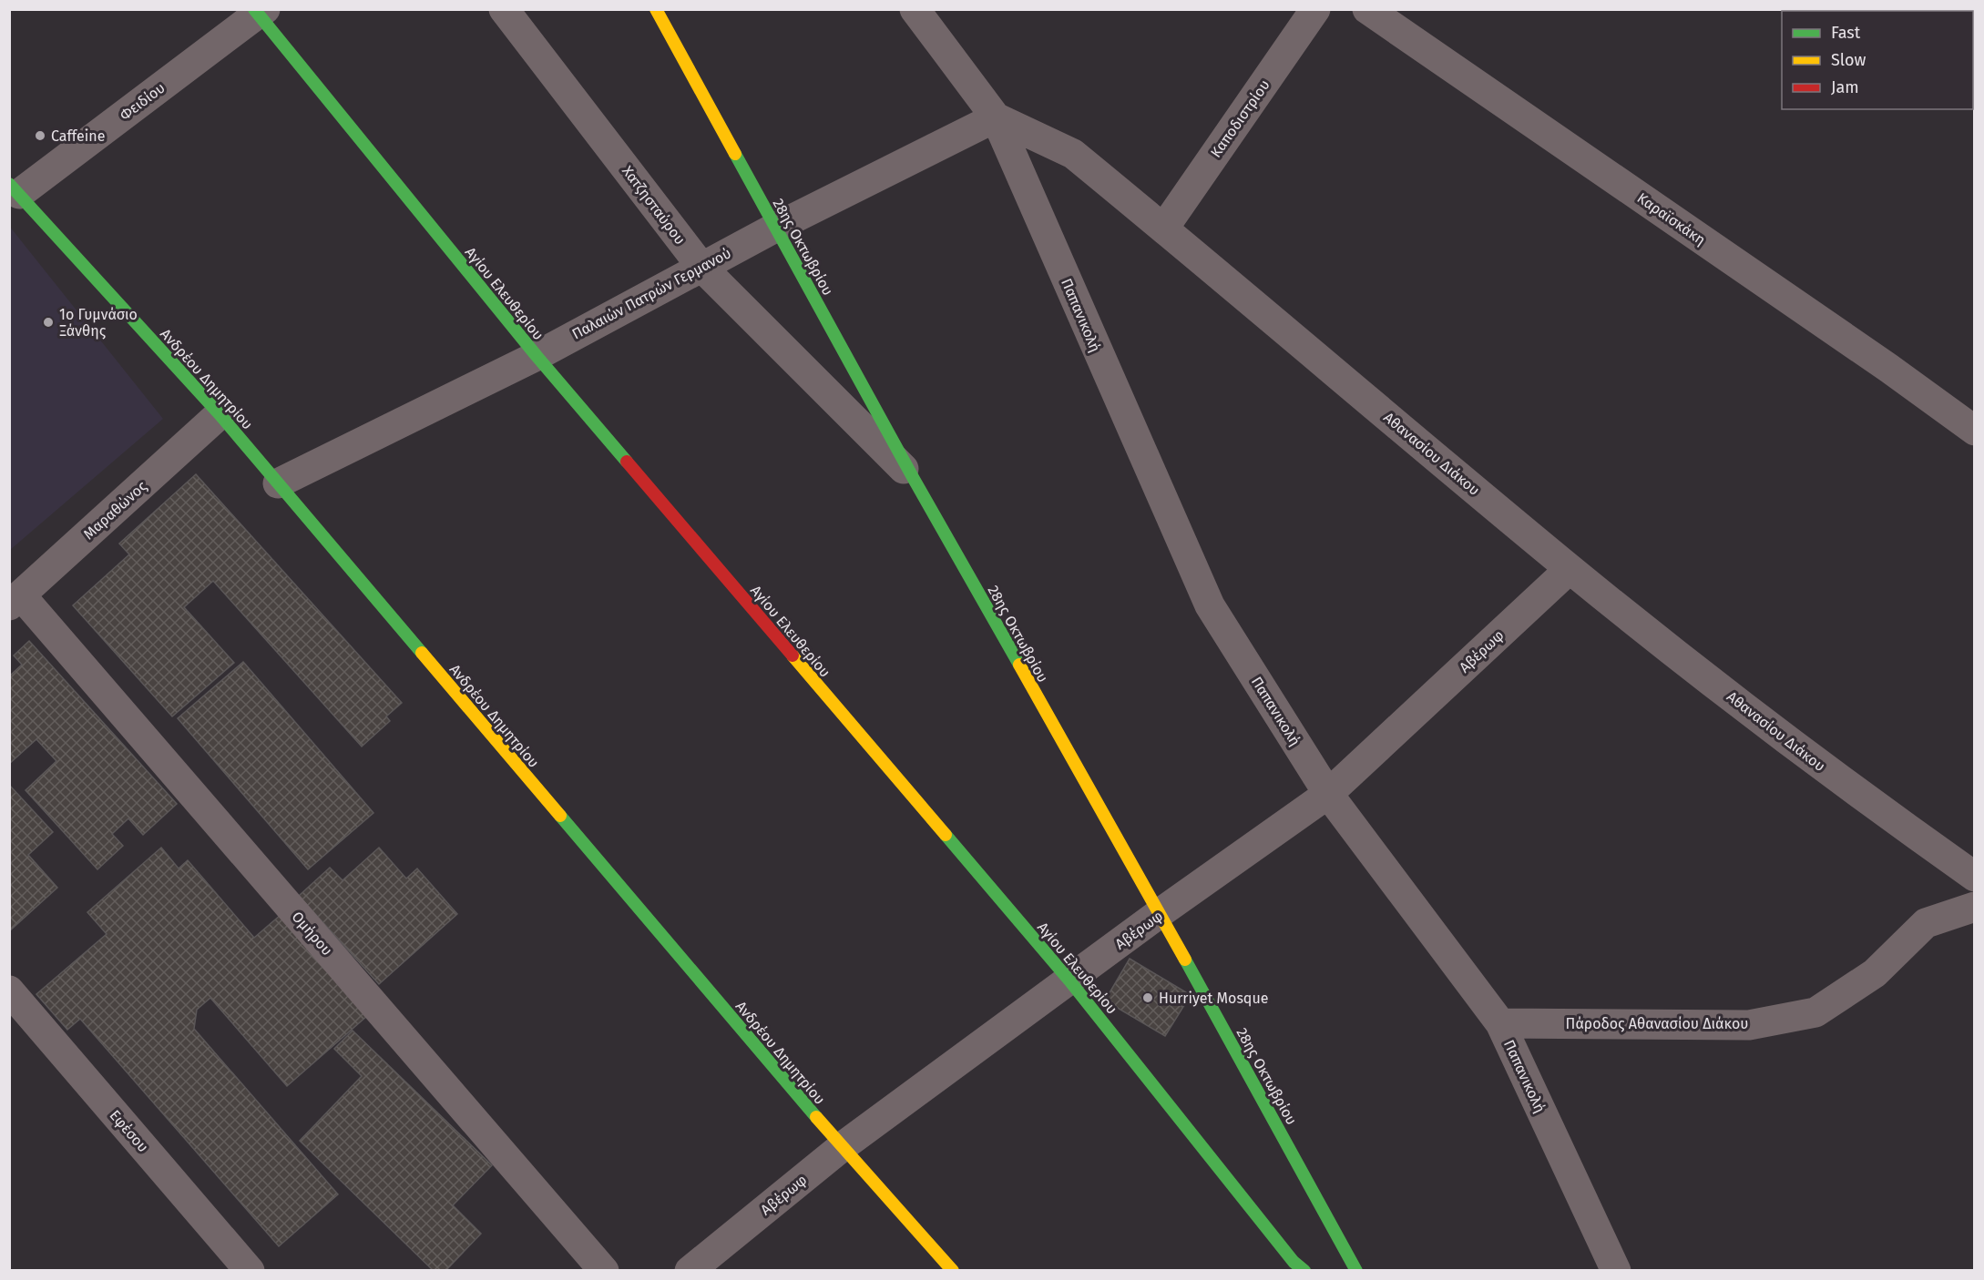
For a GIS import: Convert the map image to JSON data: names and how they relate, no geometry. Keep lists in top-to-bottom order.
{
  "streets": {
    "main road": ["28ης Οκτωβρίου", "Αγίου Ελευθερίου", "Ανδρέου Δημητρίου"],
    "street": [
      "Φειδίου",
      "Καποδιστρίου",
      "Χατζησταύρου",
      "Καραϊσκάκη",
      "Παλαιών Πατρών Γερμανού",
      "Παπανικολή",
      "Αθανασίου Διάκου",
      "Μαραθώνος",
      "Αβέρωφ",
      "Ομήρου",
      "Πάροδος Αθανασίου Διάκου",
      "Εφέσου"
    ]
  },
  "crossings": [
    ["Φειδίου", "Αγίου Ελευθερίου"],
    ["Φειδίου", "Ανδρέου Δημητρίου"],
    ["Καποδιστρίου", "Αθανασίου Διάκου"],
    ["Χατζησταύρου", "28ης Οκτωβρίου"],
    ["Χατζησταύρου", "Παλαιών Πατρών Γερμανού"],
    ["28ης Οκτωβρίου", "Παλαιών Πατρών Γερμανού"],
    ["28ης Οκτωβρίου", "Αβέρωφ"],
    ["Αγίου Ελευθερίου", "Παλαιών Πατρών Γερμανού"],
    ["Αγίου Ελευθερίου", "Αβέρωφ"],
    ["Παλαιών Πατρών Γερμανού", "Παπανικολή"],
    ["Παλαιών Πατρών Γερμανού", "Ανδρέου Δημητρίου"],
    ["Παλαιών Πατρών Γερμανού", "Αθανασίου Διάκου"],
    ["Παπανικολή", "Αθανασίου Διάκου"],
    ["Παπανικολή", "Αβέρωφ"],
    ["Παπανικολή", "Πάροδος Αθανασίου Διάκου"],
    ["Ανδρέου Δημητρίου", "Μαραθώνος"],
    ["Ανδρέου Δημητρίου", "Αβέρωφ"],
    ["Αθανασίου Διάκου", "Αβέρωφ"],
    ["Μαραθώνος", "Ομήρου"]
  ],
  "places": ["Caffeine", "1ο Γυμνάσιο Ξάνθης", "Hurriyet Mosque"],
  "legend": ["Fast", "Slow", "Jam"]
}
